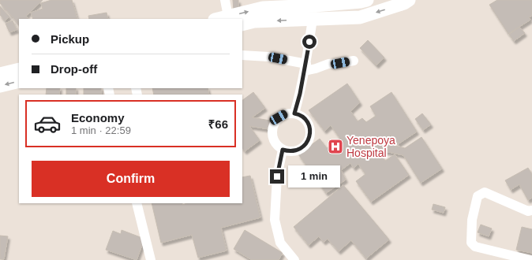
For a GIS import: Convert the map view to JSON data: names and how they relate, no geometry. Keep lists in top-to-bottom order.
{
  "places": {
    "hospital": ["Yenepoya Hospital"]
  },
  "page": {
    "banner": ["Pickup", "Drop-off"],
    "list": [
      {
        "name": "Economy",
        "note": "1 min · 22:59",
        "value": "₹66"
      }
    ],
    "buttons": "Confirm",
    "bubble": "1 min"
  }
}
